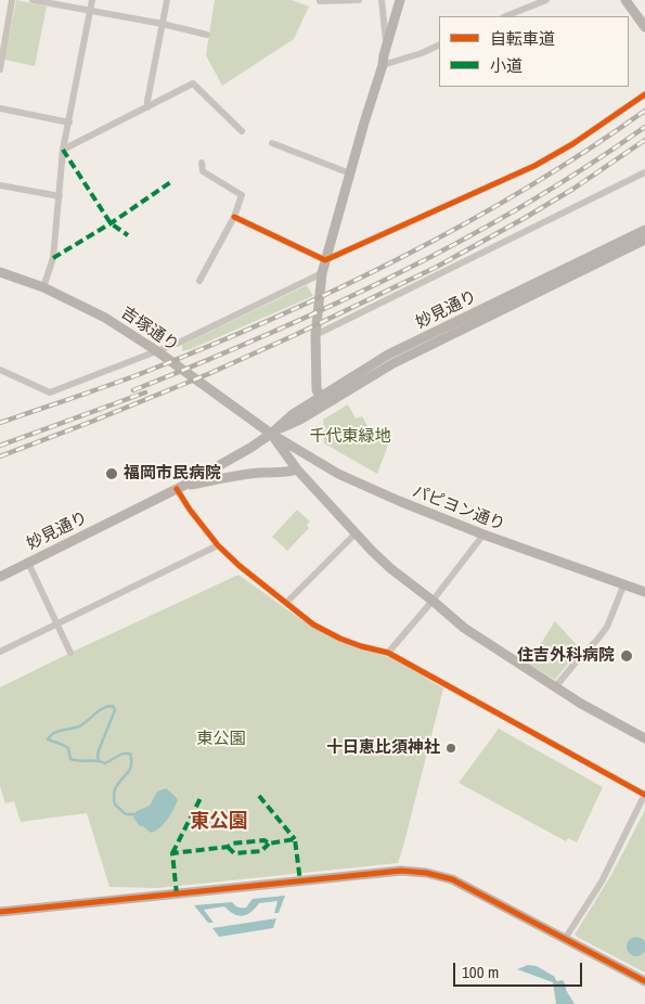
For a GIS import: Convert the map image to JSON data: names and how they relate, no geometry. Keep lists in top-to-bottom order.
{
  "streets": {
    "main road": ["妙見通り", "吉塚通り", "パピヨン通り"]
  },
  "crossings": [
    ["妙見通り", "吉塚通り"],
    ["妙見通り", "パピヨン通り"],
    ["吉塚通り", "パピヨン通り"]
  ],
  "districts": ["東公園"],
  "parks": ["千代東緑地", "東公園"],
  "places": ["福岡市民病院", "住吉外科病院", "十日恵比須神社"],
  "legend": ["自転車道", "小道"],
  "scale_bar": "100 m"
}
